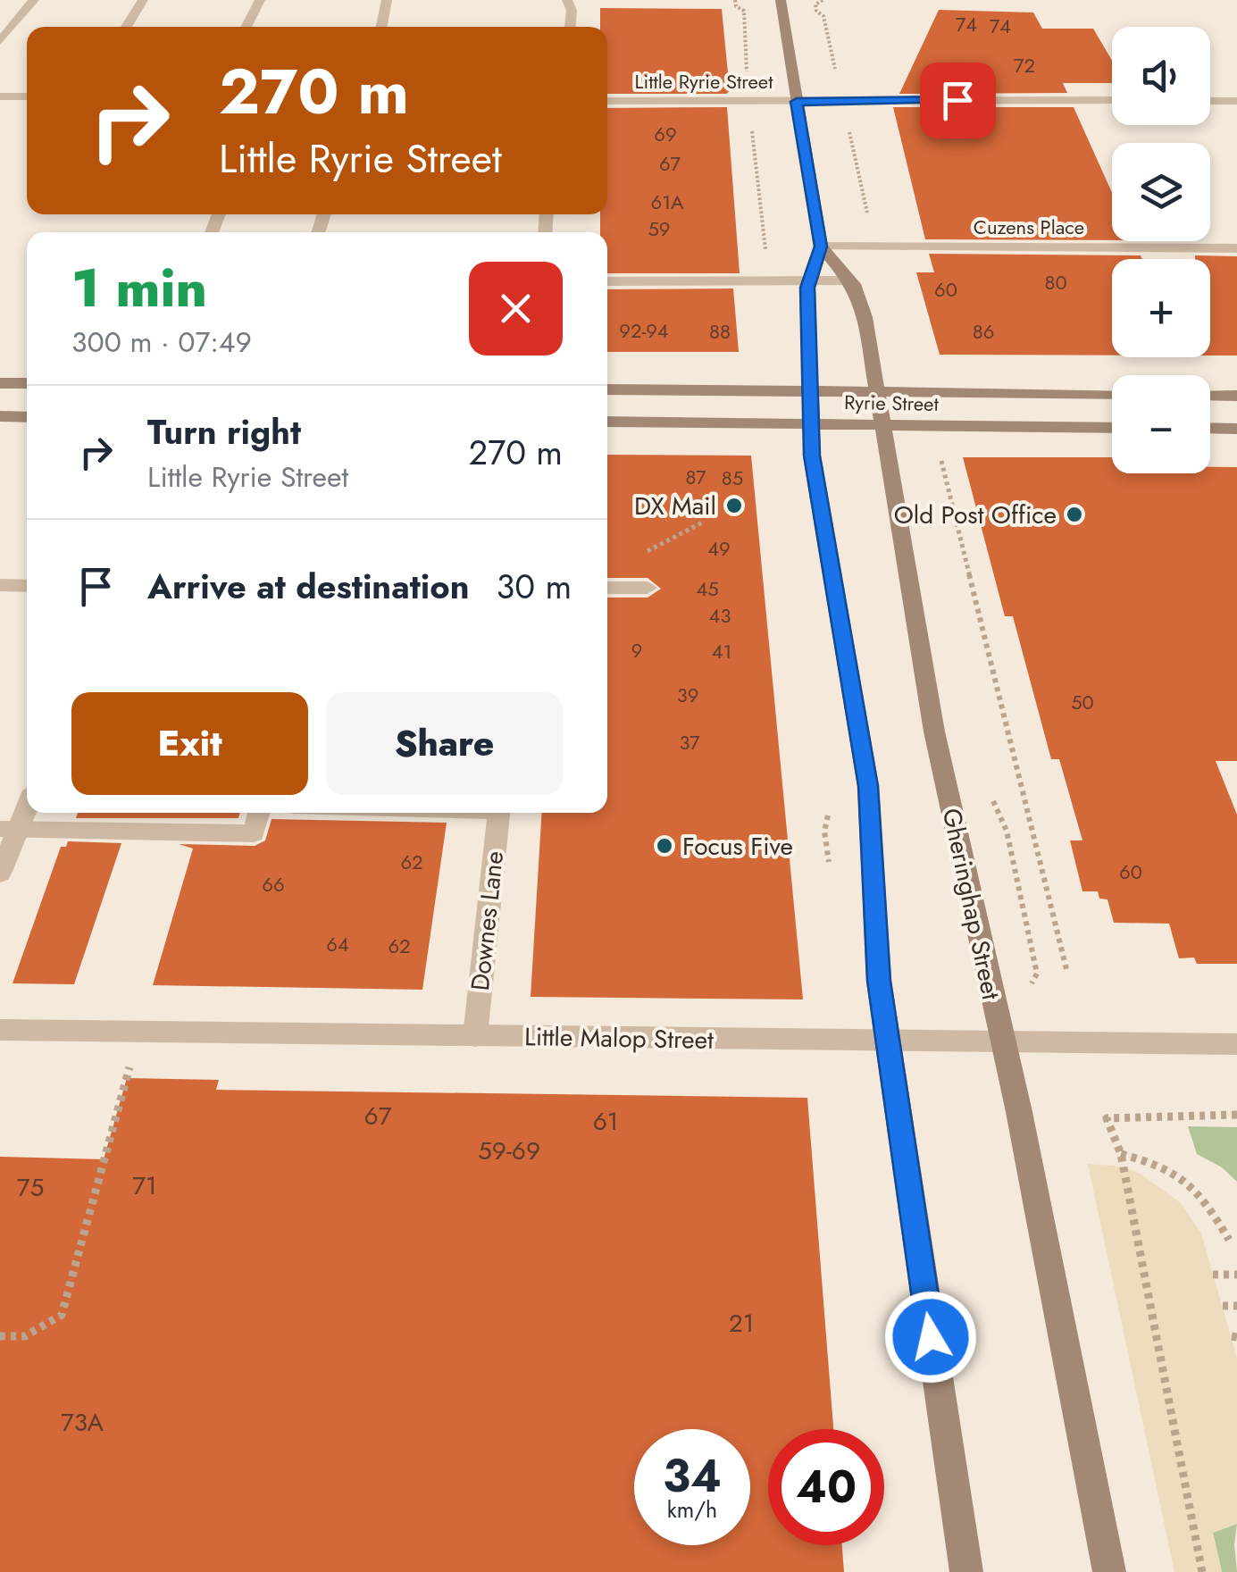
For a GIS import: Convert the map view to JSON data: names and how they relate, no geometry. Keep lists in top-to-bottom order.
{
  "streets": {
    "street": [
      "Little Ryrie Street",
      "Cuzens Place",
      "Ryrie Street",
      "Gheringhap Street",
      "Downes Lane",
      "Little Malop Street"
    ]
  },
  "crossings": [
    ["Cuzens Place", "Gheringhap Street"],
    ["Ryrie Street", "Gheringhap Street"],
    ["Gheringhap Street", "Little Malop Street"],
    ["Downes Lane", "Little Malop Street"]
  ],
  "places": ["DX Mail", "Old Post Office", "Focus Five"],
  "house_numbers": [
    "74",
    "74",
    "72",
    "69",
    "67",
    "61A",
    "59",
    "80",
    "60",
    "92-94",
    "88",
    "86",
    "87",
    "85",
    "49",
    "45",
    "43",
    "9",
    "41",
    "39",
    "50",
    "37",
    "62",
    "60",
    "66",
    "64",
    "62",
    "67",
    "61",
    "59-69",
    "71",
    "75",
    "21",
    "73A"
  ],
  "page": {
    "map_buttons": ["+", "−"],
    "turn": ["270 m", "Little Ryrie Street"],
    "heading": ["1 min", "300 m · 07:49"],
    "list": [
      {
        "name": "Turn right",
        "note": "Little Ryrie Street",
        "value": "270 m"
      },
      {
        "name": "Arrive at destination",
        "value": "30 m"
      }
    ],
    "buttons": ["Exit", "Share"],
    "speed": "34 km/h",
    "limit": "40"
  }
}
